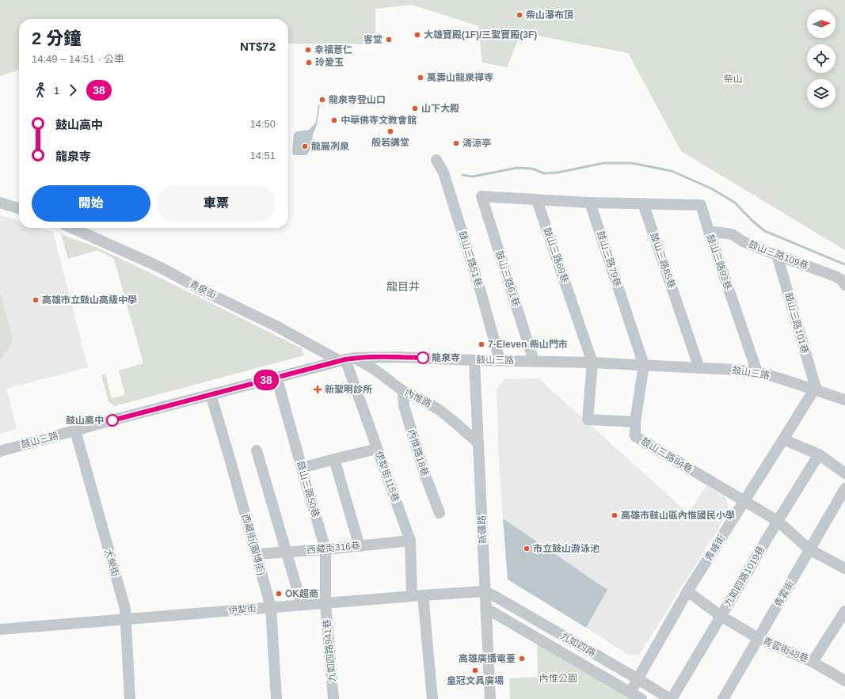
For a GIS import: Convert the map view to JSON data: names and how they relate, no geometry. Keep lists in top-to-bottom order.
{
  "streets": {
    "street": [
      "鼓山三路69巷",
      "鼓山三路109巷",
      "鼓山三路51巷",
      "鼓山三路79巷",
      "鼓山三路85巷",
      "鼓山三路93巷",
      "鼓山三路61巷",
      "青泉街",
      "鼓山三路101巷",
      "鼓山三路",
      "內惟路",
      "內惟路18巷",
      "鼓山三路84巷",
      "伊犁街115巷",
      "鼓山三路50巷",
      "新疆路",
      "西藏街(圖博街)",
      "西藏街316巷",
      "青峰街",
      "大榮街",
      "九如四路1019巷",
      "青雲街",
      "伊犁街",
      "九如四路",
      "青雲街48巷",
      "九如四路941巷"
    ]
  },
  "crossings": [
    ["鼓山三路69巷", "鼓山三路61巷"],
    ["鼓山三路69巷", "鼓山三路"],
    ["鼓山三路109巷", "鼓山三路93巷"],
    ["鼓山三路109巷", "鼓山三路101巷"],
    ["鼓山三路51巷", "鼓山三路"],
    ["鼓山三路79巷", "鼓山三路"],
    ["鼓山三路79巷", "鼓山三路84巷"],
    ["鼓山三路85巷", "鼓山三路93巷"],
    ["鼓山三路85巷", "鼓山三路"],
    ["鼓山三路93巷", "鼓山三路"],
    ["鼓山三路61巷", "鼓山三路"],
    ["青泉街", "鼓山三路"],
    ["青泉街", "內惟路"],
    ["青泉街", "伊犁街115巷"],
    ["鼓山三路101巷", "鼓山三路"],
    ["鼓山三路101巷", "青峰街"],
    ["鼓山三路", "內惟路"],
    ["鼓山三路", "鼓山三路84巷"],
    ["鼓山三路", "伊犁街115巷"],
    ["鼓山三路", "鼓山三路50巷"],
    ["鼓山三路", "新疆路"],
    ["鼓山三路", "西藏街(圖博街)"],
    ["鼓山三路", "青峰街"],
    ["鼓山三路", "大榮街"],
    ["內惟路", "內惟路18巷"],
    ["內惟路", "伊犁街115巷"],
    ["內惟路", "新疆路"],
    ["鼓山三路84巷", "青峰街"],
    ["伊犁街115巷", "西藏街316巷"],
    ["伊犁街115巷", "伊犁街"],
    ["鼓山三路50巷", "西藏街316巷"],
    ["鼓山三路50巷", "伊犁街"],
    ["鼓山三路50巷", "九如四路941巷"],
    ["新疆路", "伊犁街"],
    ["新疆路", "九如四路"],
    ["西藏街(圖博街)", "西藏街316巷"],
    ["西藏街(圖博街)", "伊犁街"],
    ["青峰街", "九如四路"],
    ["青峰街", "青雲街48巷"],
    ["大榮街", "伊犁街"],
    ["九如四路1019巷", "九如四路"],
    ["九如四路1019巷", "青雲街48巷"],
    ["青雲街", "青雲街48巷"],
    ["伊犁街", "九如四路"],
    ["伊犁街", "九如四路941巷"]
  ],
  "districts": ["龍目井"],
  "parks": ["柴山", "內惟公園"],
  "places": {
    "other": [
      "柴山瀑布頂",
      "大雄寶殿(1F)/三聖寶殿(3F)",
      "客堂",
      "幸福薏仁",
      "玲愛玉",
      "萬壽山龍泉禪寺",
      "龍泉寺登山口",
      "山下大殿",
      "中華佛寺文教會館",
      "般若講堂",
      "清涼亭",
      "龍巖冽泉",
      "高雄市立鼓山高級中學",
      "7-Eleven 柴山門市",
      "龍泉寺",
      "鼓山高中",
      "高雄市鼓山區內惟國民小學",
      "市立鼓山游泳池",
      "OK超商",
      "高雄廣播電臺",
      "皇冠文具廣場"
    ],
    "health": ["新聖明診所"]
  },
  "lines": ["bus line 38"],
  "north": "right",
  "page": {
    "on_map": "38",
    "heading": ["2 分鐘", "14:49 – 14:51 · 公車", "NT$72"],
    "legs": ["1", "38"],
    "list": [
      {
        "name": "鼓山高中",
        "value": "14:50"
      },
      {
        "name": "龍泉寺",
        "value": "14:51"
      }
    ],
    "buttons": ["開始", "車票"]
  }
}
